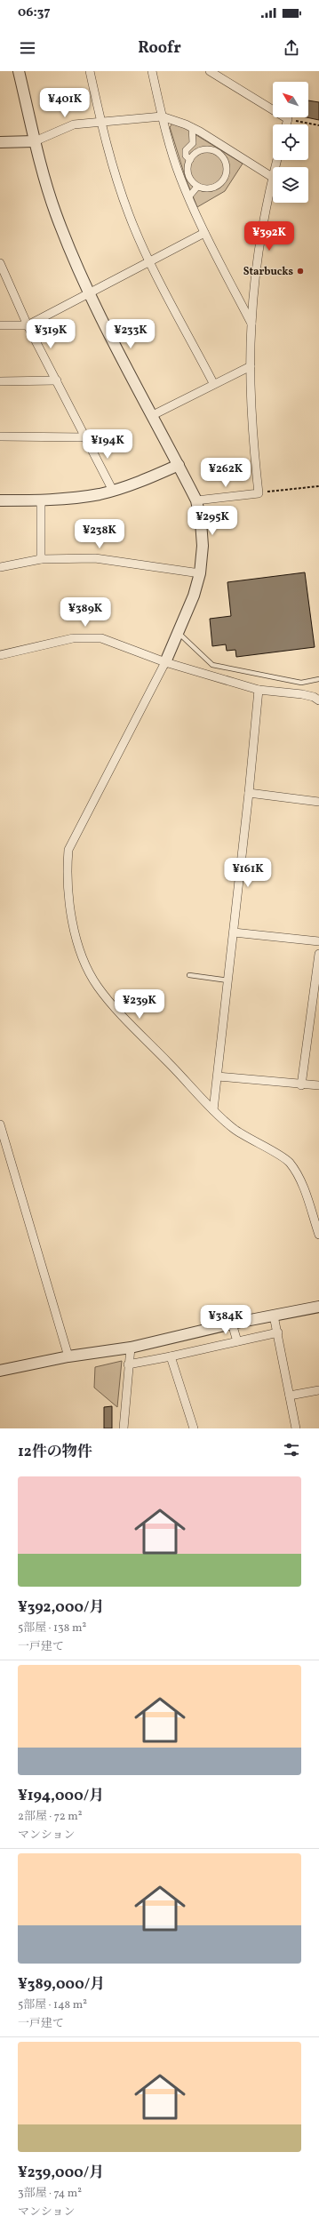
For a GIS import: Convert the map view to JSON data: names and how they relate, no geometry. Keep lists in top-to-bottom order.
{
  "places": ["Starbucks"],
  "north": "top left",
  "page": {
    "status": "06:37",
    "header": "Roofr",
    "price": [
      "¥401K",
      "¥392K",
      "¥319K",
      "¥233K",
      "¥194K",
      "¥262K",
      "¥295K",
      "¥238K",
      "¥389K",
      "¥161K",
      "¥239K",
      "¥384K"
    ],
    "heading": "12件の物件",
    "list": [
      {
        "name": "¥392,000/月",
        "note": "5部屋 · 138 m² · 一戸建て"
      },
      {
        "name": "¥194,000/月",
        "note": "2部屋 · 72 m² · マンション"
      },
      {
        "name": "¥389,000/月",
        "note": "5部屋 · 148 m² · 一戸建て"
      },
      {
        "name": "¥239,000/月",
        "note": "3部屋 · 74 m² · マンション"
      }
    ]
  }
}
